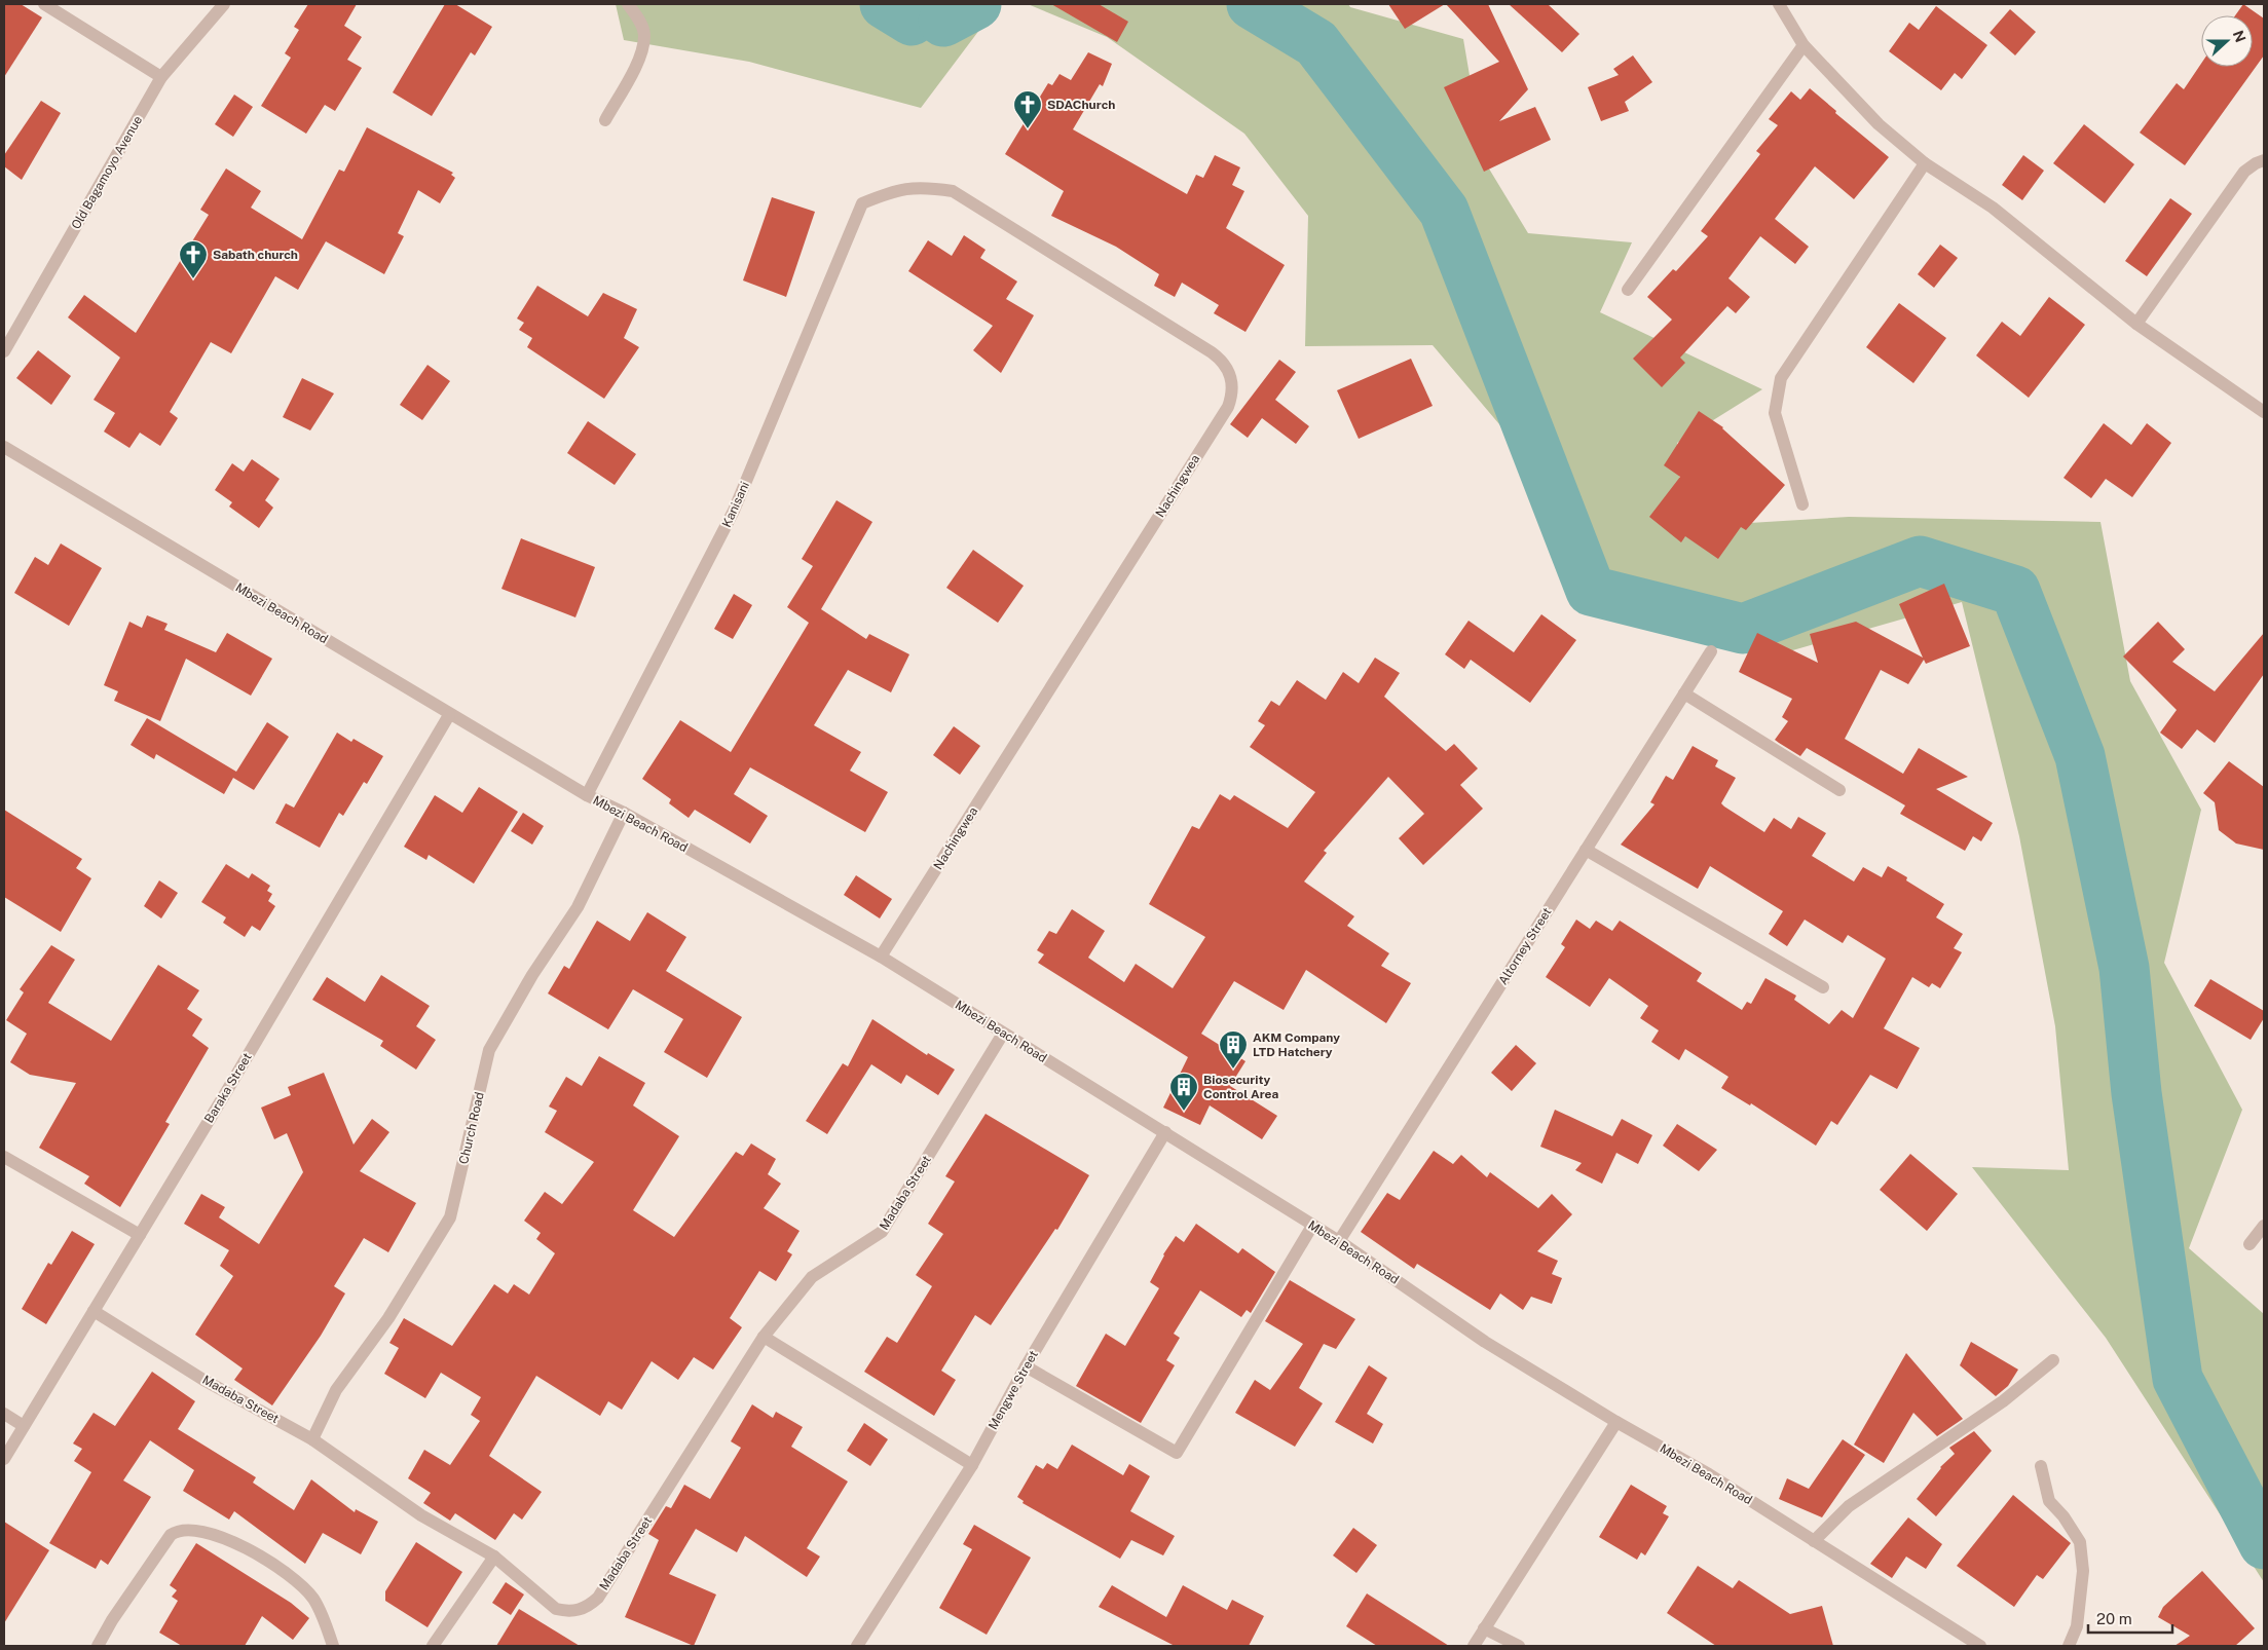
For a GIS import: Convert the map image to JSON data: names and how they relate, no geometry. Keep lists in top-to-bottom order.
{
  "streets": {
    "street": [
      "Old Bagamoyo Avenue",
      "Nachingwea",
      "Kanisani",
      "Mbezi Beach Road",
      "Altorney Street",
      "Baraka Street",
      "Church Road",
      "Madaba Street",
      "Mengwe Street"
    ]
  },
  "crossings": [
    ["Nachingwea", "Kanisani"],
    ["Nachingwea", "Mbezi Beach Road"],
    ["Kanisani", "Mbezi Beach Road"],
    ["Mbezi Beach Road", "Altorney Street"],
    ["Mbezi Beach Road", "Baraka Street"],
    ["Mbezi Beach Road", "Church Road"],
    ["Mbezi Beach Road", "Madaba Street"],
    ["Mbezi Beach Road", "Mengwe Street"],
    ["Baraka Street", "Madaba Street"],
    ["Church Road", "Madaba Street"]
  ],
  "places": {
    "church": ["SDAChurch", "Sabath church"],
    "building": ["AKM Company LTD Hatchery", "Biosecurity Control Area"]
  },
  "scale_bar": "20 m",
  "north": "right"
}
